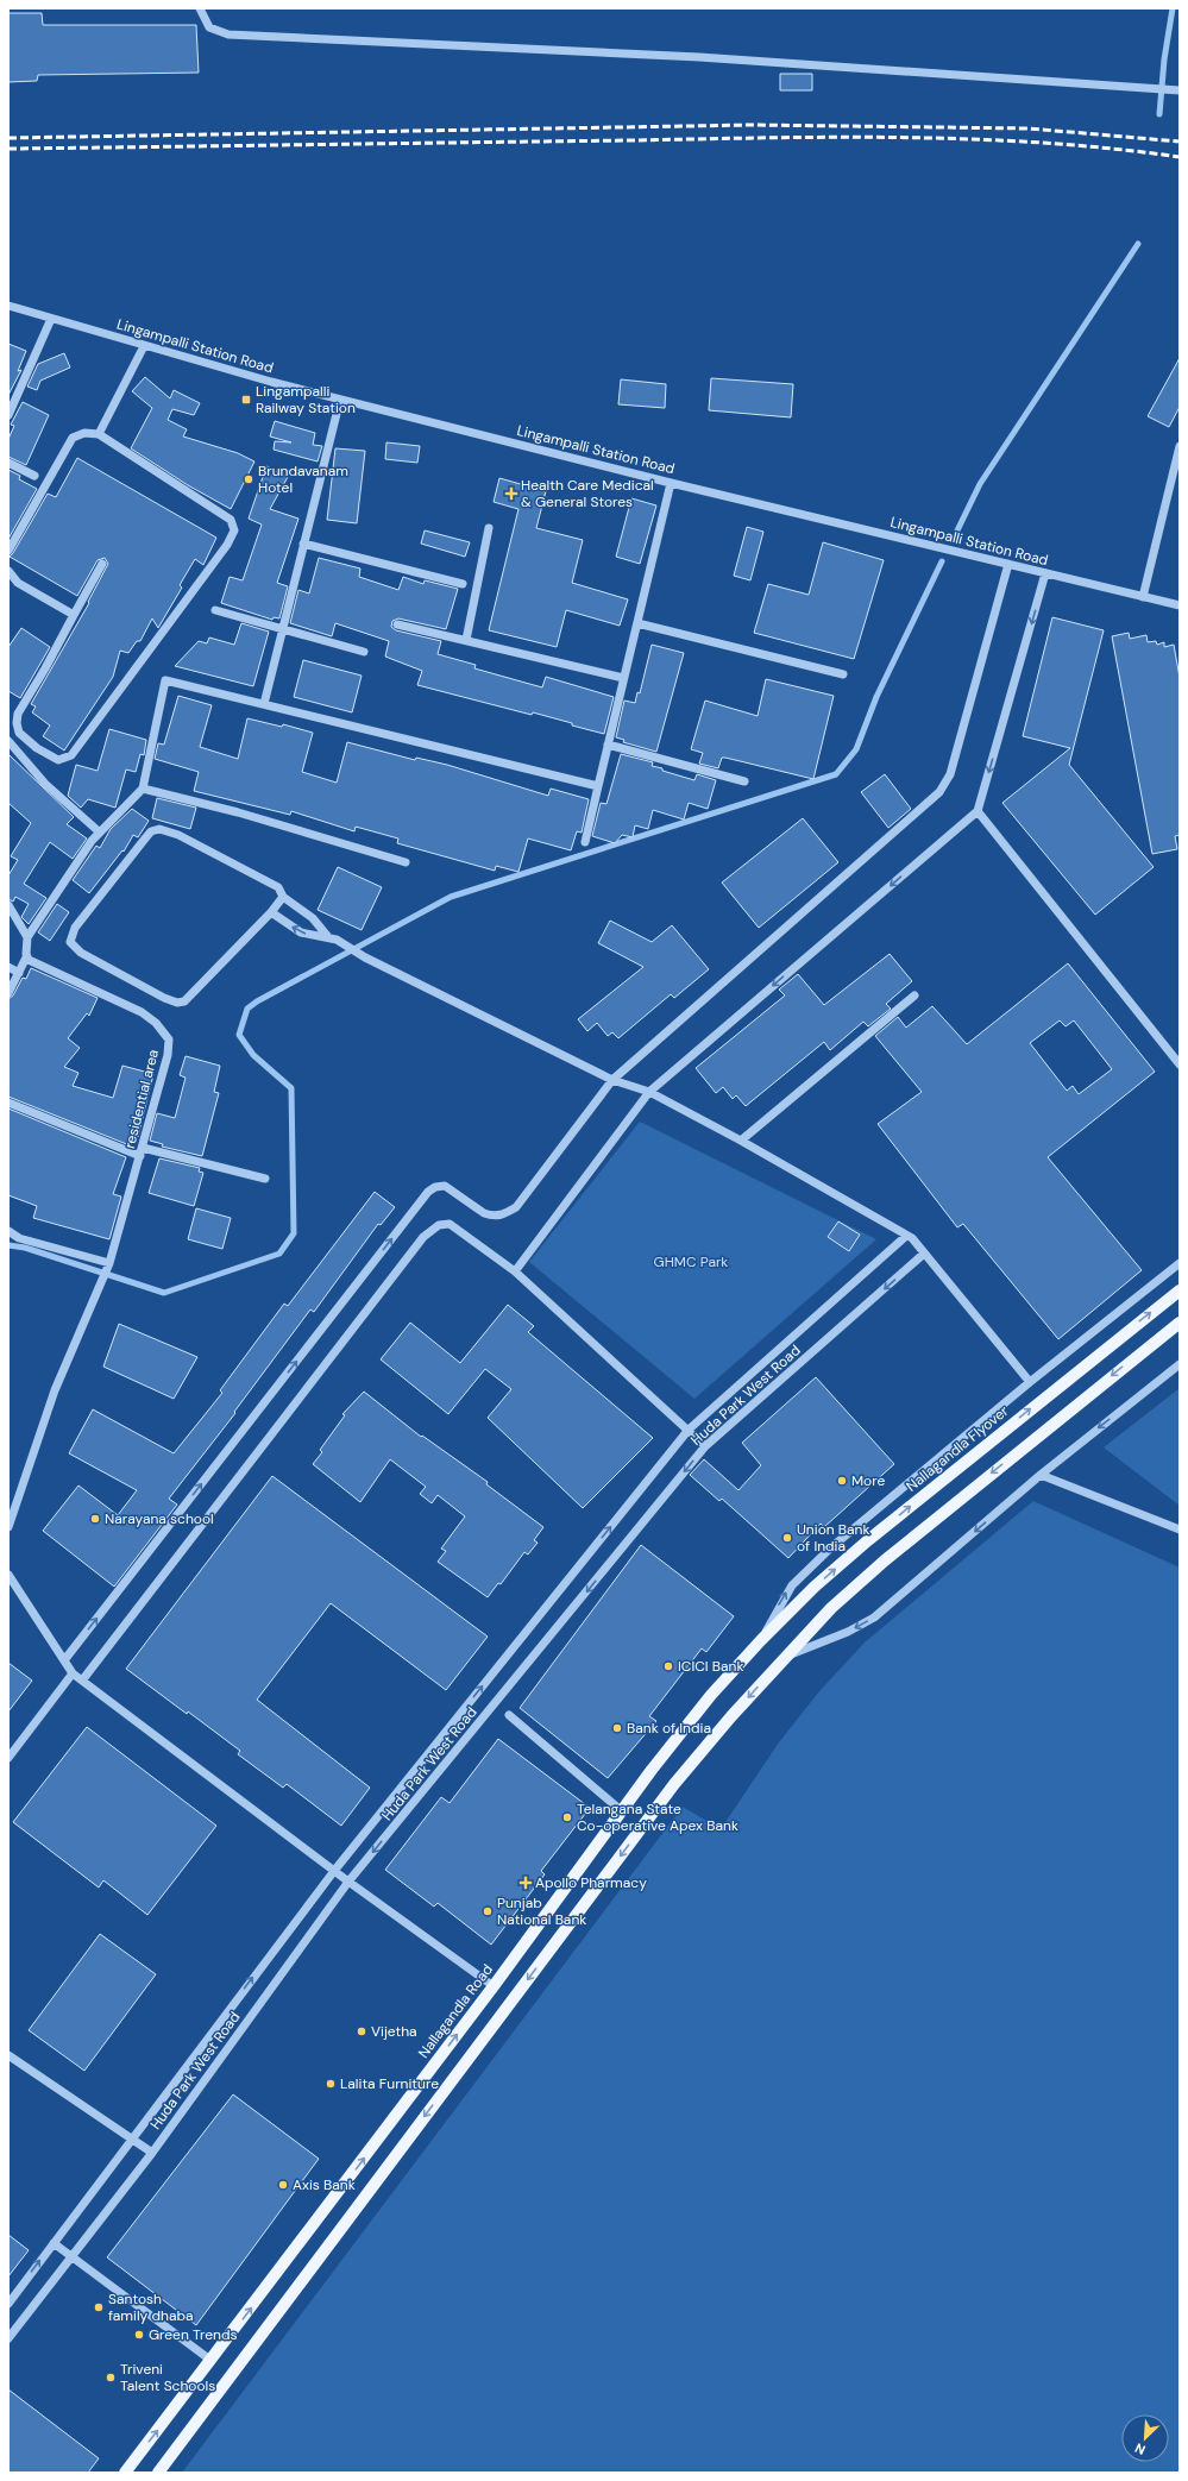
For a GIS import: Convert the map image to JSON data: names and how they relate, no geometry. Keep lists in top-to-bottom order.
{
  "streets": {
    "main road": ["Nallagandla Flyover", "Nallagandla Road"],
    "street": ["Lingampalli Station Road", "residential area", "Huda Park West Road"]
  },
  "crossings": [
    ["Nallagandla Flyover", "Nallagandla Road"]
  ],
  "parks": ["GHMC Park"],
  "places": {
    "transit": ["Lingampalli Railway Station"],
    "other": [
      "Brundavanam Hotel",
      "More",
      "Narayana school",
      "Union Bank of India",
      "ICICI Bank",
      "Bank of India",
      "Telangana State Co-operative Apex Bank",
      "Punjab National Bank",
      "Vijetha",
      "Lalita Furniture",
      "Axis Bank",
      "Santosh family dhaba",
      "Green Trends",
      "Triveni Talent Schools"
    ],
    "health": ["Health Care Medical & General Stores", "Apollo Pharmacy"]
  },
  "north": "bottom left"
}
